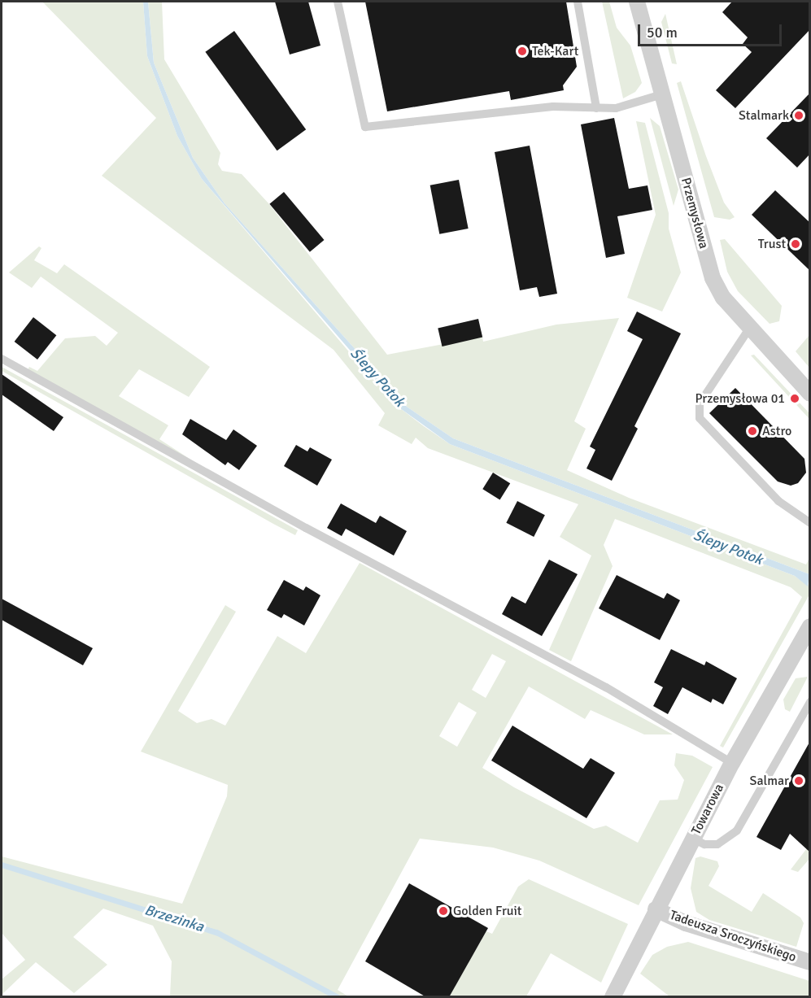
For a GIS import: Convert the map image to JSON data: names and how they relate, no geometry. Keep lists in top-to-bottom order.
{
  "streets": {
    "street": ["Przemysłowa", "Towarowa", "Tadeusza Sroczyńskiego"]
  },
  "crossings": [
    ["Towarowa", "Tadeusza Sroczyńskiego"]
  ],
  "water": ["Ślepy Potok", "Brzezinka"],
  "places": [
    "Tek-Kart",
    "Stalmark",
    "Trust",
    "Przemysłowa 01",
    "Astro",
    "Salmar",
    "Golden Fruit"
  ],
  "scale_bar": "50 m"
}
